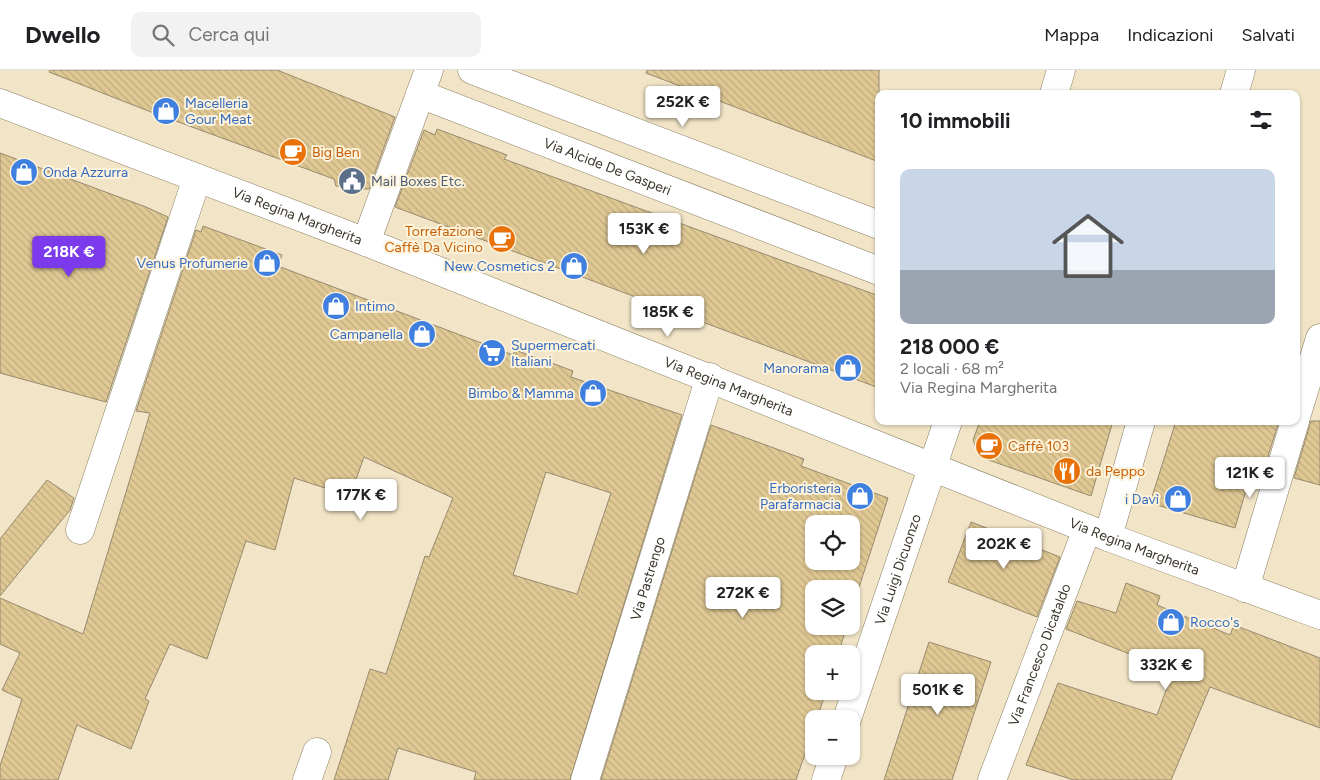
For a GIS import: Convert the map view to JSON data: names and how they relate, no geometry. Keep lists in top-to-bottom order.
{
  "streets": {
    "street": [
      "Via Alcide De Gasperi",
      "Via Regina Margherita",
      "Via Luigi Dicuonzo",
      "Via Pastrengo",
      "Via Francesco Dicataldo"
    ]
  },
  "crossings": [
    ["Via Alcide De Gasperi", "Via Regina Margherita"],
    ["Via Regina Margherita", "Via Luigi Dicuonzo"],
    ["Via Regina Margherita", "Via Pastrengo"],
    ["Via Regina Margherita", "Via Francesco Dicataldo"]
  ],
  "places": {
    "shop": [
      "Macelleria Gour Meat",
      "Onda Azzurra",
      "Venus Profumerie",
      "New Cosmetics 2",
      "Intimo",
      "Campanella",
      "Manorama",
      "Bimbo & Mamma",
      "Erboristeria Parafarmacia",
      "i Davì",
      "Rocco's"
    ],
    "cafe": ["Big Ben", "Torrefazione Caffè Da Vicino", "Caffè 103"],
    "public building": ["Mail Boxes Etc."],
    "supermarket": ["Supermercati Italiani"],
    "restaurant": ["da Peppo"]
  },
  "page": {
    "header": "Dwello",
    "search": "Cerca qui",
    "nav": ["Mappa", "Indicazioni", "Salvati"],
    "price": [
      "252K €",
      "153K €",
      "218K €",
      "185K €",
      "121K €",
      "177K €",
      "202K €",
      "272K €",
      "332K €",
      "501K €"
    ],
    "heading": "10 immobili",
    "list": [
      {
        "name": "218 000 €",
        "note": "2 locali · 68 m² · Via Regina Margherita"
      }
    ],
    "map_buttons": ["+", "−"]
  }
}
